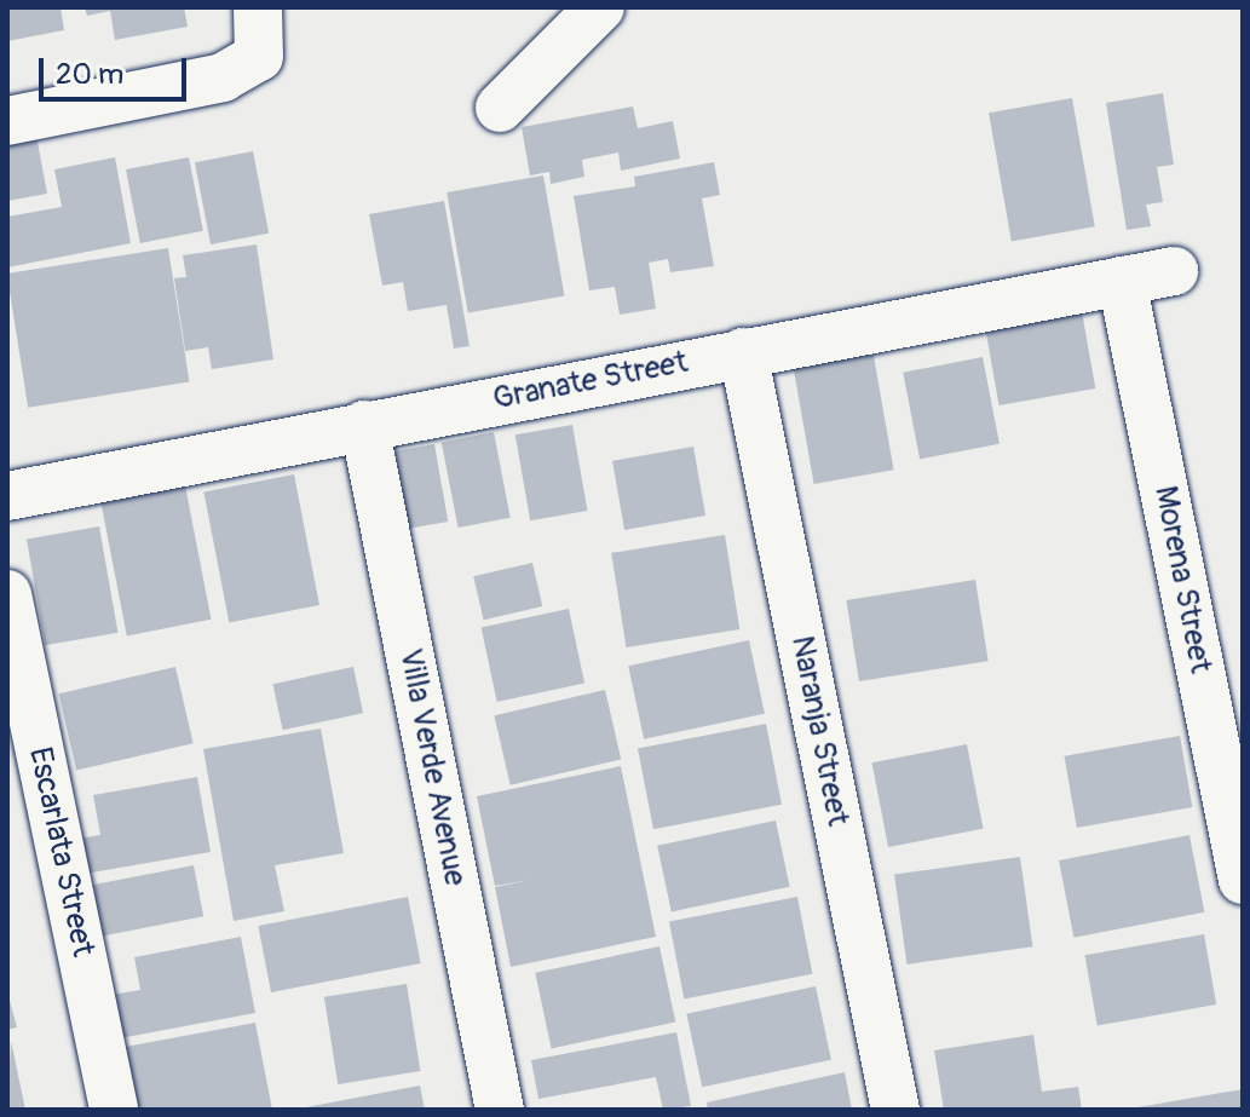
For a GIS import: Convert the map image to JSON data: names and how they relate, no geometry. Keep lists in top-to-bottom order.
{
  "streets": {
    "street": [
      "Granate Street",
      "Morena Street",
      "Naranja Street",
      "Villa Verde Avenue",
      "Escarlata Street"
    ]
  },
  "crossings": [
    ["Granate Street", "Morena Street"],
    ["Granate Street", "Naranja Street"],
    ["Granate Street", "Villa Verde Avenue"]
  ],
  "scale_bar": "20 m"
}
